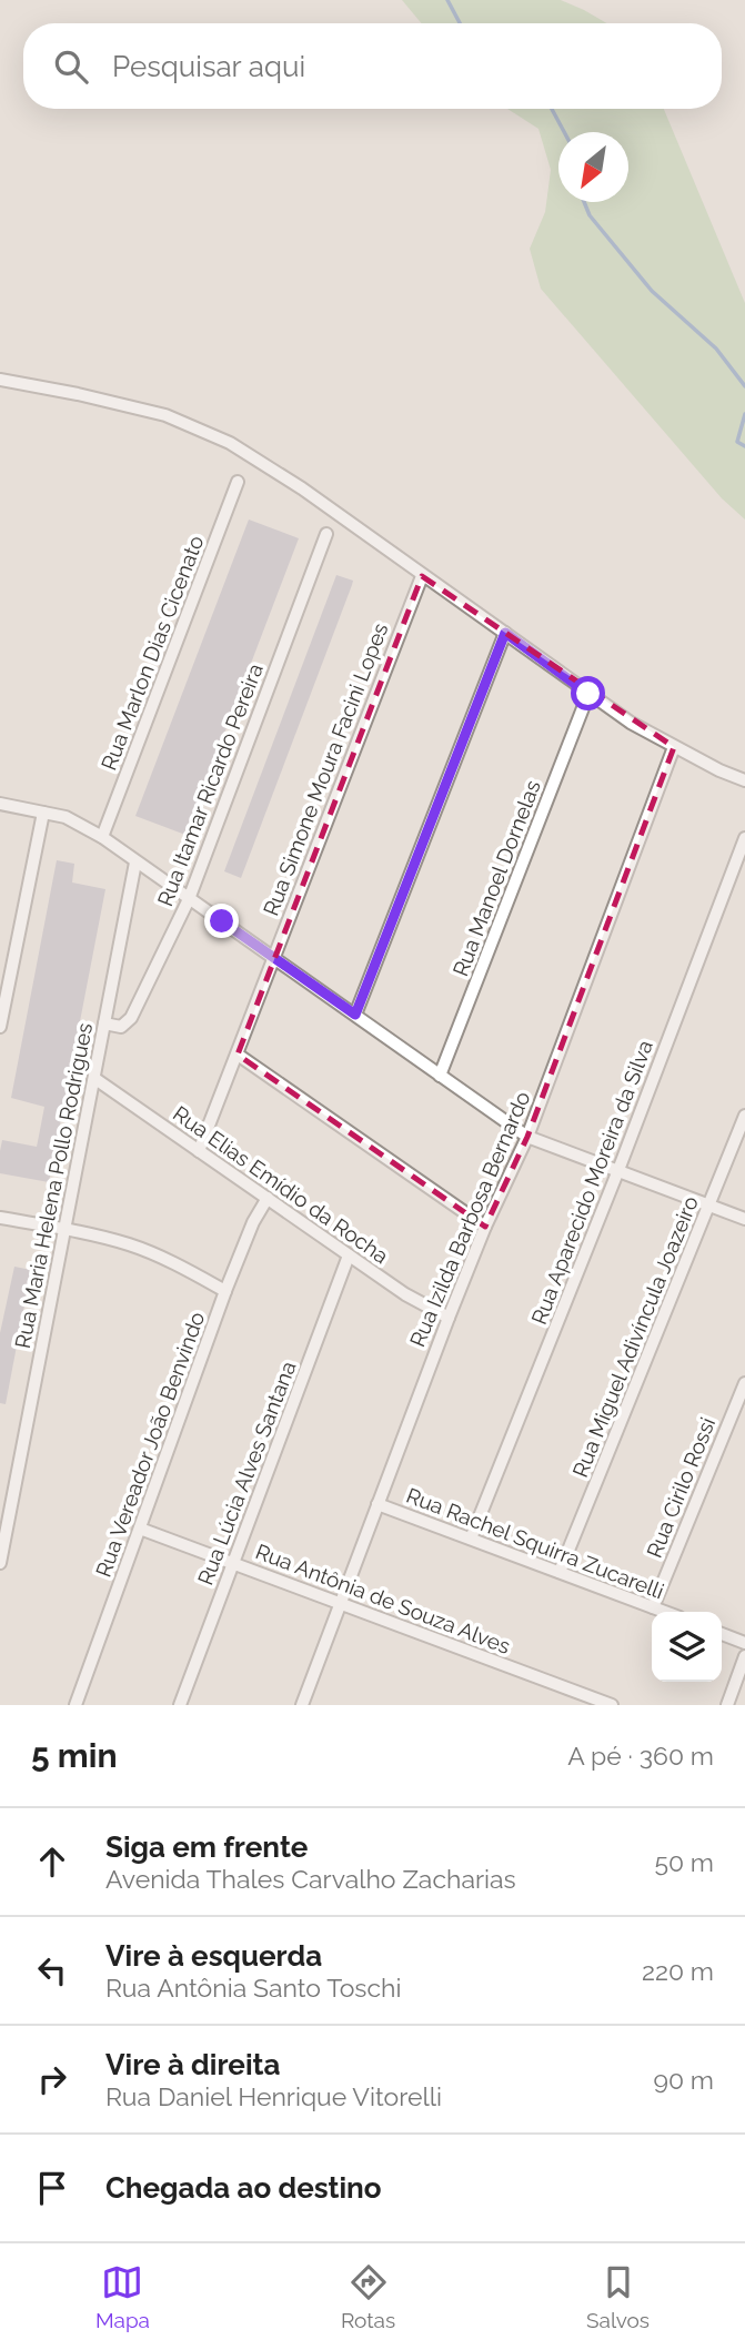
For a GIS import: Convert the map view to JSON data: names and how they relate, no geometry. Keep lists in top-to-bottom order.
{
  "streets": {
    "street": [
      "Rua Marlon Dias Cicenato",
      "Rua Simone Moura Facini Lopes",
      "Rua Itamar Ricardo Pereira",
      "Rua Manoel Dornelas",
      "Rua Aparecido Moreira da Silva",
      "Rua Elias Emídio da Rocha",
      "Rua Maria Helena Pollo Rodrigues",
      "Rua Izilda Barbosa Bernardo",
      "Rua Miguel Adivíncula Joazeiro",
      "Rua Vereador João Benvindo",
      "Rua Lúcia Alves Santana",
      "Rua Cirilo Rossi",
      "Rua Rachel Squirra Zucarelli",
      "Rua Antônia de Souza Alves"
    ]
  },
  "crossings": [
    ["Rua Simone Moura Facini Lopes", "Rua Elias Emídio da Rocha"],
    ["Rua Itamar Ricardo Pereira", "Rua Maria Helena Pollo Rodrigues"],
    ["Rua Aparecido Moreira da Silva", "Rua Rachel Squirra Zucarelli"],
    ["Rua Elias Emídio da Rocha", "Rua Maria Helena Pollo Rodrigues"],
    ["Rua Elias Emídio da Rocha", "Rua Izilda Barbosa Bernardo"],
    ["Rua Elias Emídio da Rocha", "Rua Vereador João Benvindo"],
    ["Rua Elias Emídio da Rocha", "Rua Lúcia Alves Santana"],
    ["Rua Izilda Barbosa Bernardo", "Rua Rachel Squirra Zucarelli"],
    ["Rua Izilda Barbosa Bernardo", "Rua Antônia de Souza Alves"],
    ["Rua Miguel Adivíncula Joazeiro", "Rua Rachel Squirra Zucarelli"],
    ["Rua Vereador João Benvindo", "Rua Antônia de Souza Alves"],
    ["Rua Lúcia Alves Santana", "Rua Antônia de Souza Alves"],
    ["Rua Cirilo Rossi", "Rua Rachel Squirra Zucarelli"]
  ],
  "north": "bottom left",
  "page": {
    "search": "Pesquisar aqui",
    "heading": ["5 min", "A pé · 360 m"],
    "list": [
      ["Siga em frente", "Avenida Thales Carvalho Zacharias", "50 m"],
      ["Vire à esquerda", "Rua Antônia Santo Toschi", "220 m"],
      ["Vire à direita", "Rua Daniel Henrique Vitorelli", "90 m"],
      "Chegada ao destino"
    ],
    "nav": ["Mapa", "Rotas", "Salvos"]
  }
}
